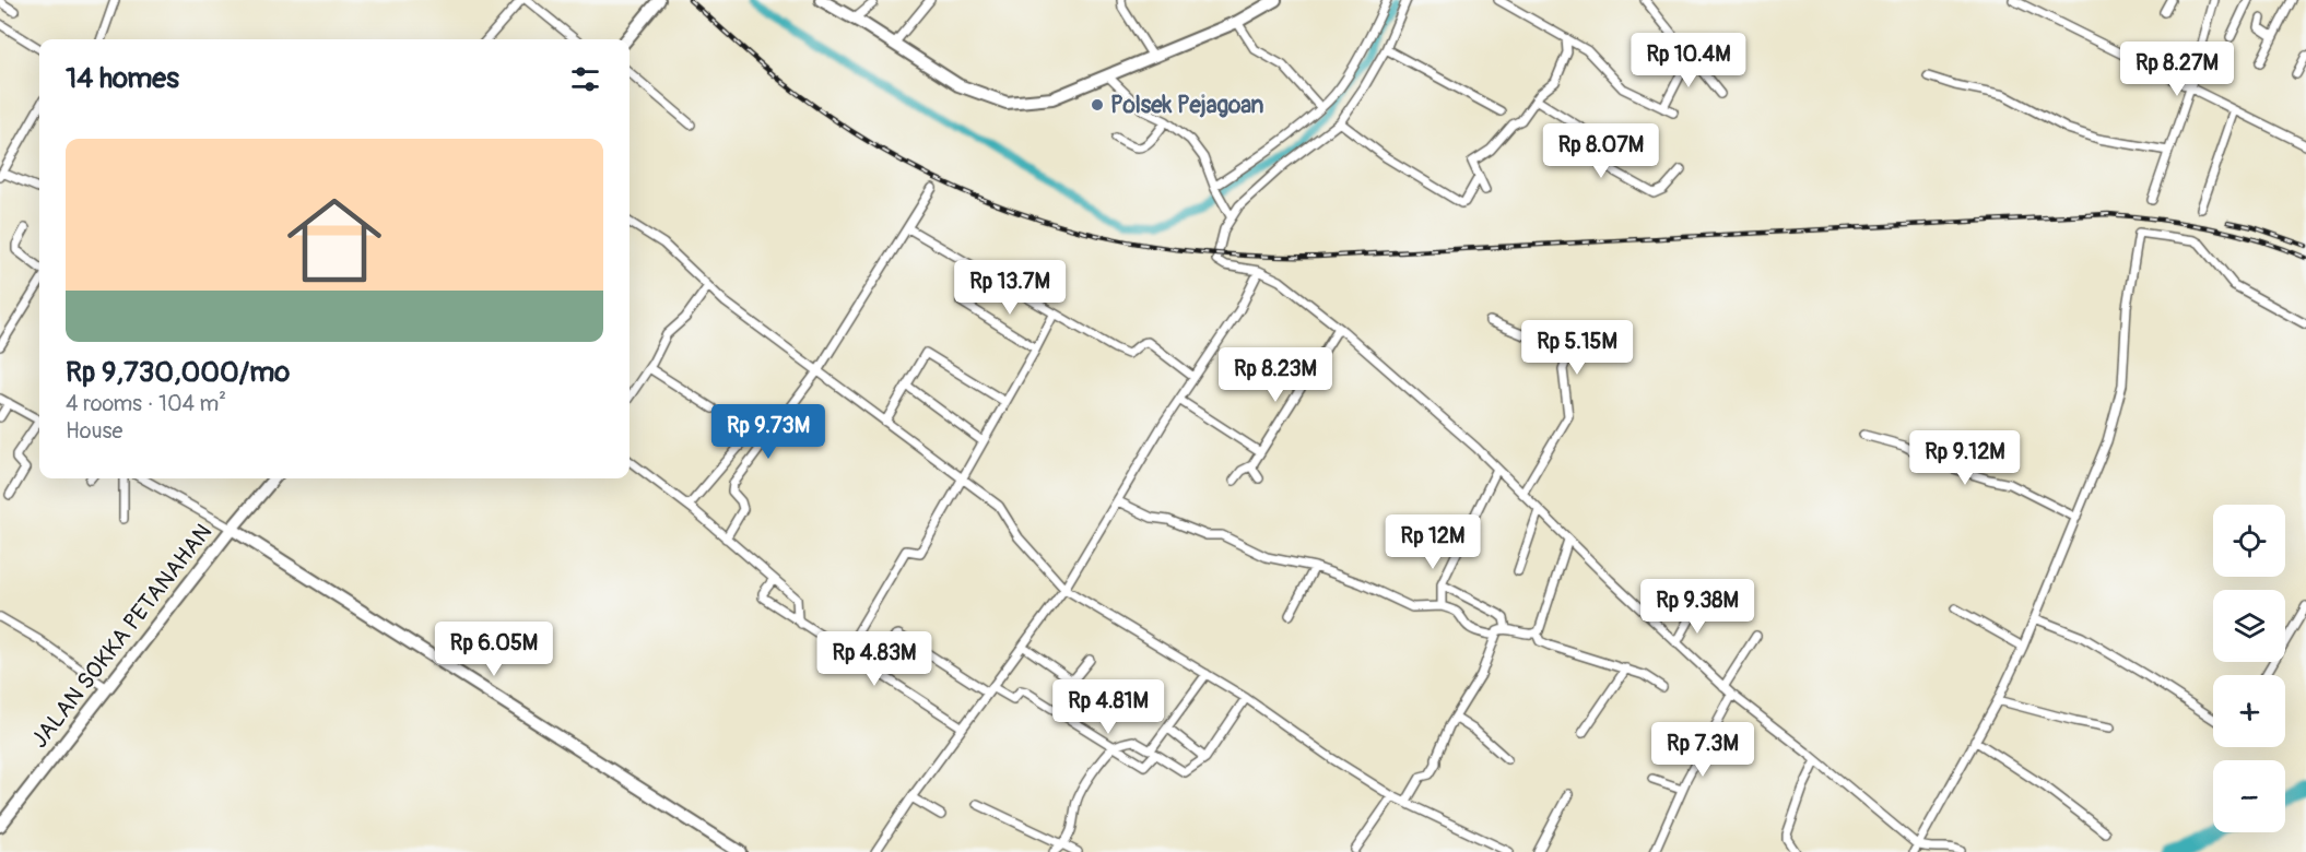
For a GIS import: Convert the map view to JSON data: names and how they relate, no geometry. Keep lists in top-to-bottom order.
{
  "streets": {
    "street": ["JALAN SOKKA PETANAHAN"]
  },
  "places": ["Polsek Pejagoan"],
  "page": {
    "price": [
      "Rp 10.4M",
      "Rp 8.27M",
      "Rp 8.07M",
      "Rp 13.7M",
      "Rp 5.15M",
      "Rp 8.23M",
      "Rp 9.73M",
      "Rp 9.12M",
      "Rp 12M",
      "Rp 9.38M",
      "Rp 6.05M",
      "Rp 4.83M",
      "Rp 4.81M",
      "Rp 7.3M"
    ],
    "heading": "14 homes",
    "list": [
      {
        "name": "Rp 9,730,000/mo",
        "note": "4 rooms · 104 m² · House"
      }
    ],
    "map_buttons": ["+", "−"]
  }
}
